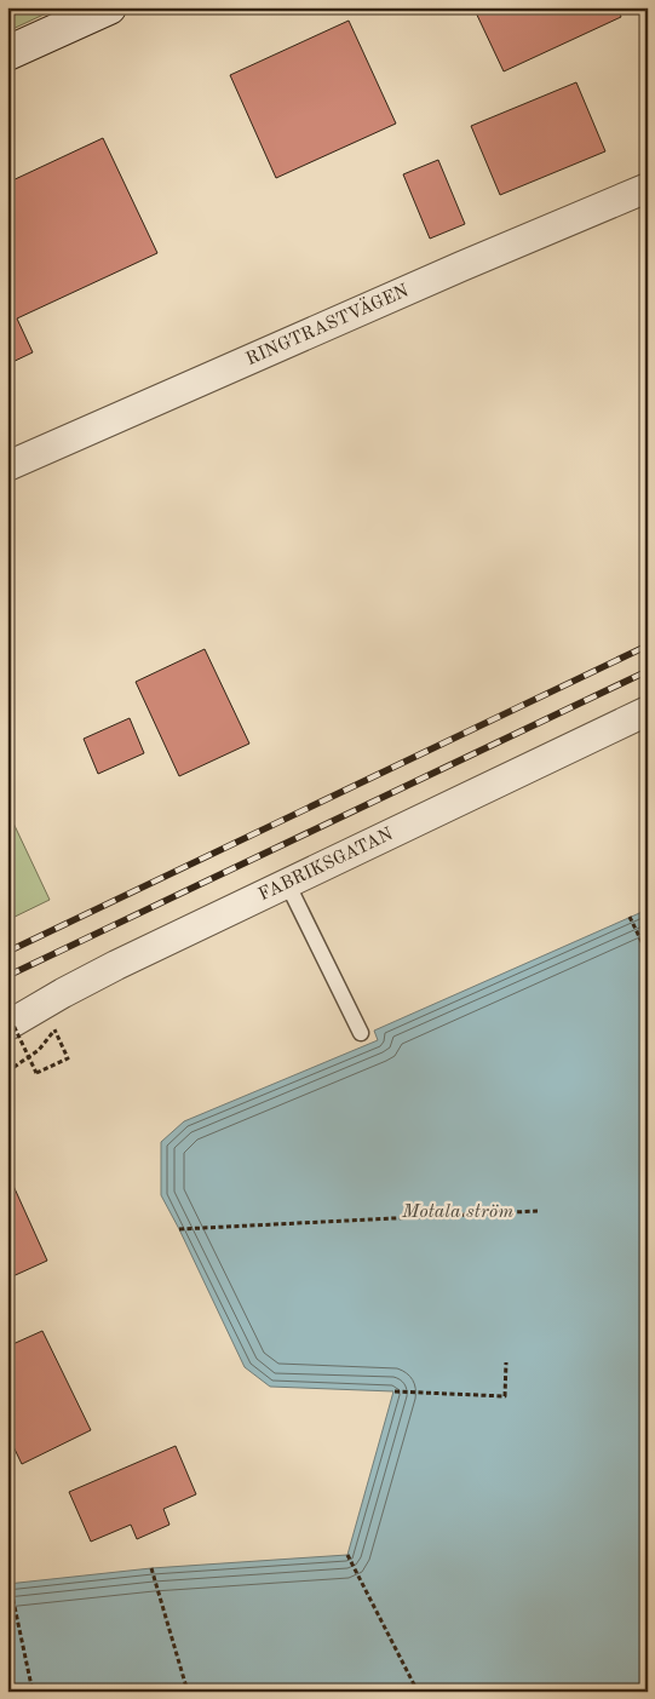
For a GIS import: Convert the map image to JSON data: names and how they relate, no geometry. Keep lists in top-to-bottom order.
{
  "streets": {
    "street": ["RINGTRASTVÄGEN", "FABRIKSGATAN"]
  },
  "water": ["Motala ström"]
}
